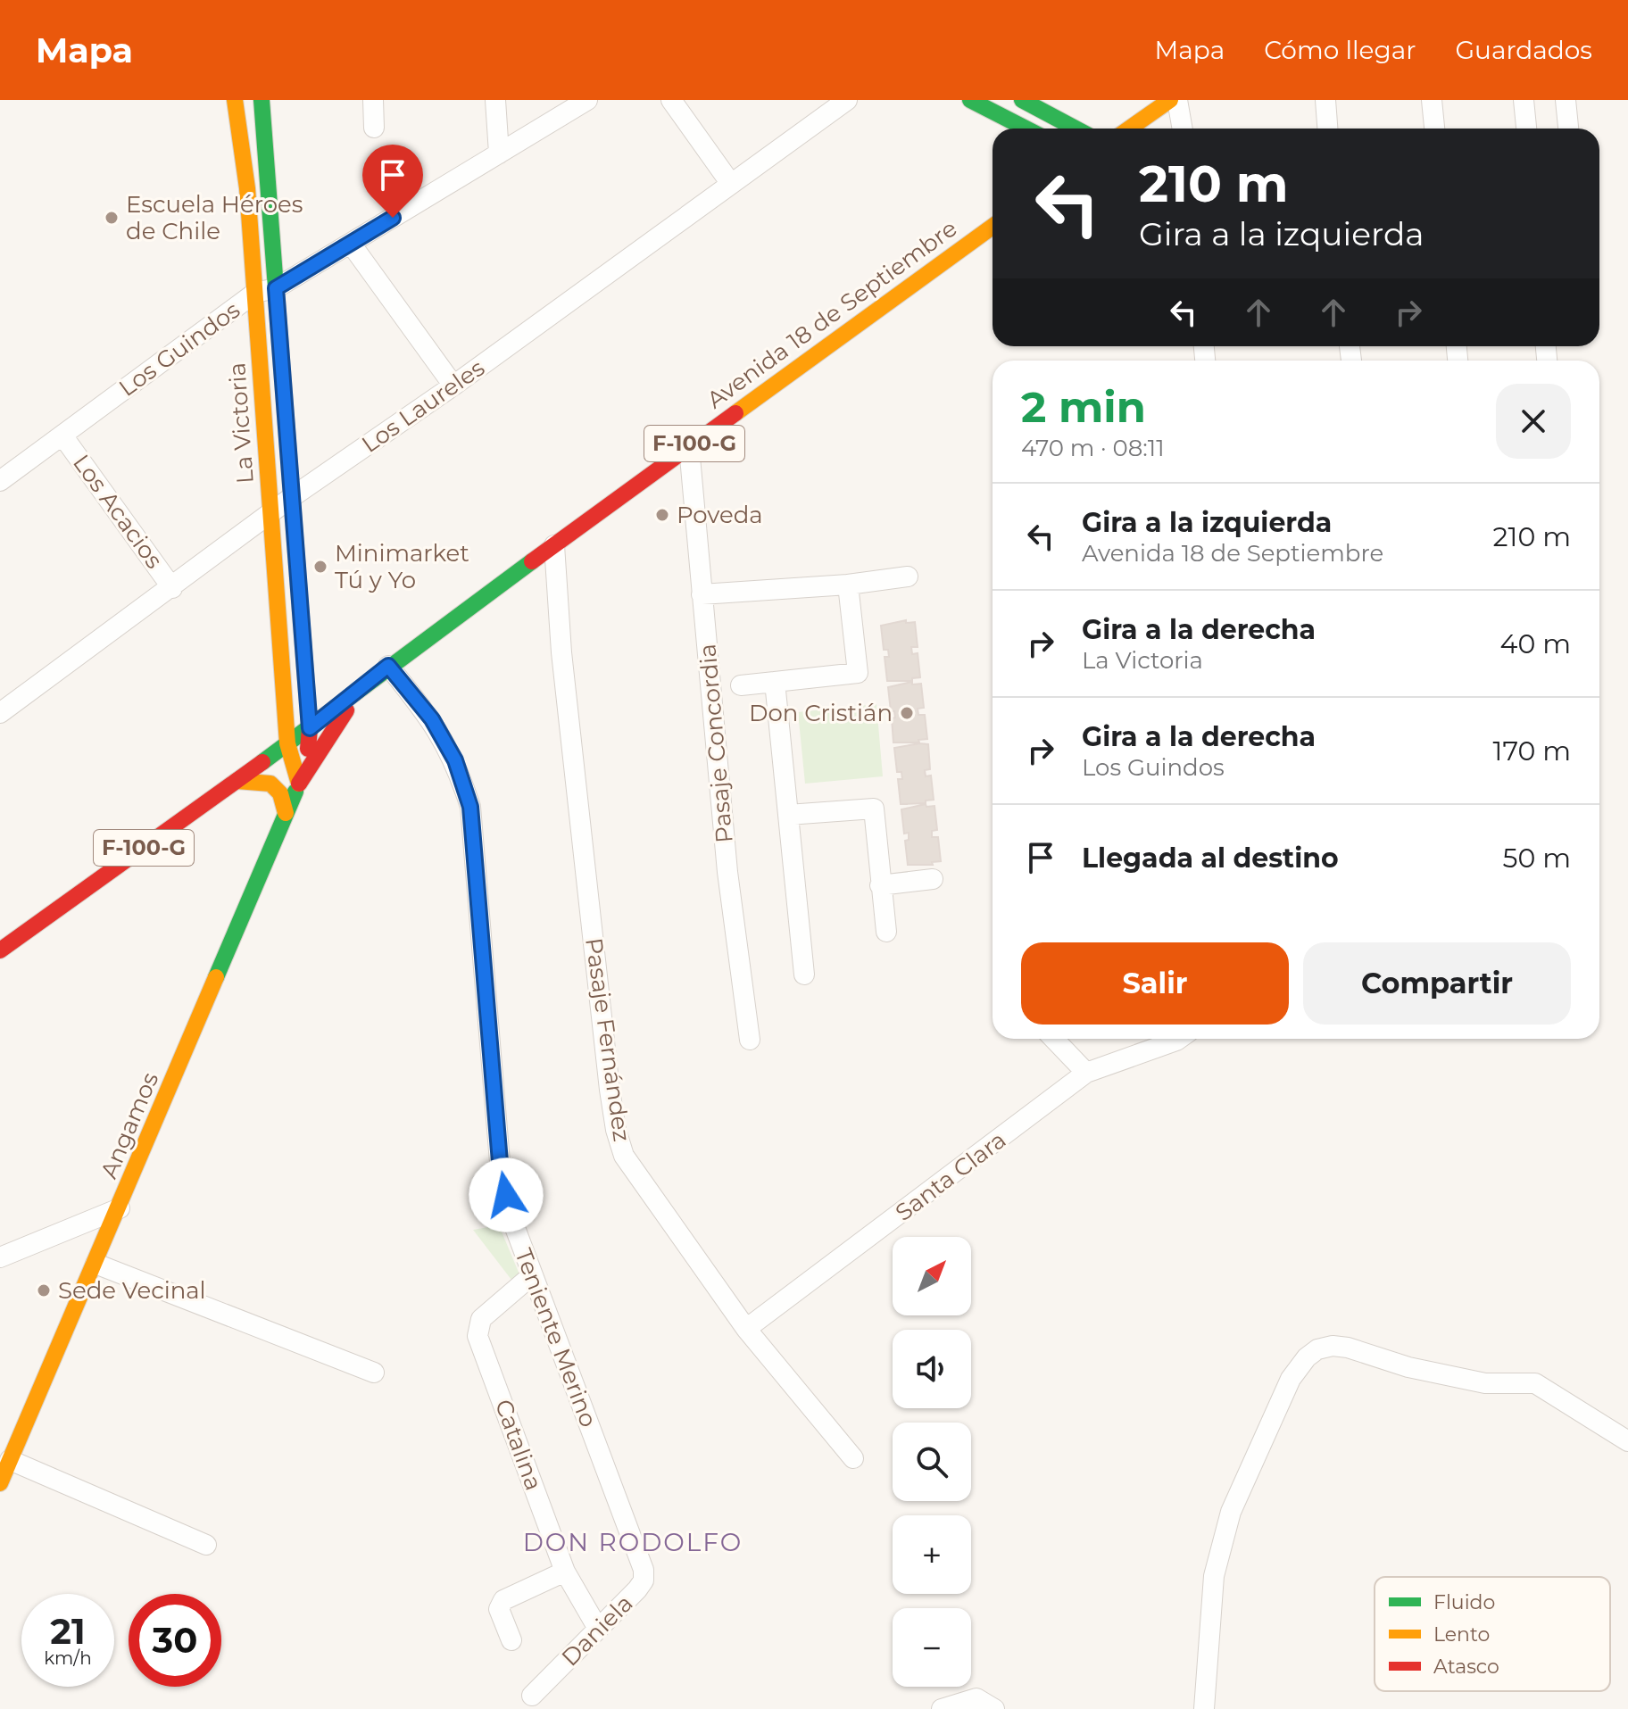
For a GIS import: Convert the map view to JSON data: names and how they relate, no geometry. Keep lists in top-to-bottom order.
{
  "streets": {
    "street": [
      "Avenida 18 de Septiembre",
      "Los Guindos",
      "Los Laureles",
      "La Victoria",
      "F-100-G",
      "Los Acacios",
      "Pasaje Concordia",
      "Pasaje Fernández",
      "Angamos",
      "Santa Clara",
      "Teniente Merino",
      "Catalina",
      "Daniela"
    ]
  },
  "crossings": [
    ["Avenida 18 de Septiembre", "La Victoria"],
    ["Avenida 18 de Septiembre", "Pasaje Concordia"],
    ["Avenida 18 de Septiembre", "Pasaje Fernández"],
    ["Avenida 18 de Septiembre", "Angamos"],
    ["Avenida 18 de Septiembre", "Teniente Merino"],
    ["Los Guindos", "La Victoria"],
    ["Los Guindos", "Los Acacios"],
    ["Los Laureles", "La Victoria"],
    ["Los Laureles", "Los Acacios"],
    ["La Victoria", "Angamos"],
    ["Pasaje Fernández", "Santa Clara"],
    ["Teniente Merino", "Catalina"],
    ["Teniente Merino", "Daniela"],
    ["Catalina", "Daniela"]
  ],
  "districts": ["DON RODOLFO"],
  "places": [
    "Escuela Héroes de Chile",
    "Poveda",
    "Minimarket Tú y Yo",
    "Don Cristián",
    "Sede Vecinal"
  ],
  "legend": ["Fluido", "Lento", "Atasco"],
  "north": "top right",
  "page": {
    "header": "Mapa",
    "nav": ["Mapa", "Cómo llegar", "Guardados"],
    "turn": ["210 m", "Gira a la izquierda"],
    "heading": ["2 min", "470 m · 08:11"],
    "list": [
      {
        "name": "Gira a la izquierda",
        "note": "Avenida 18 de Septiembre",
        "value": "210 m"
      },
      {
        "name": "Gira a la derecha",
        "note": "La Victoria",
        "value": "40 m"
      },
      {
        "name": "Gira a la derecha",
        "note": "Los Guindos",
        "value": "170 m"
      },
      {
        "name": "Llegada al destino",
        "value": "50 m"
      }
    ],
    "buttons": ["Salir", "Compartir"],
    "map_buttons": ["+", "−"],
    "speed": "21 km/h",
    "limit": "30"
  }
}
